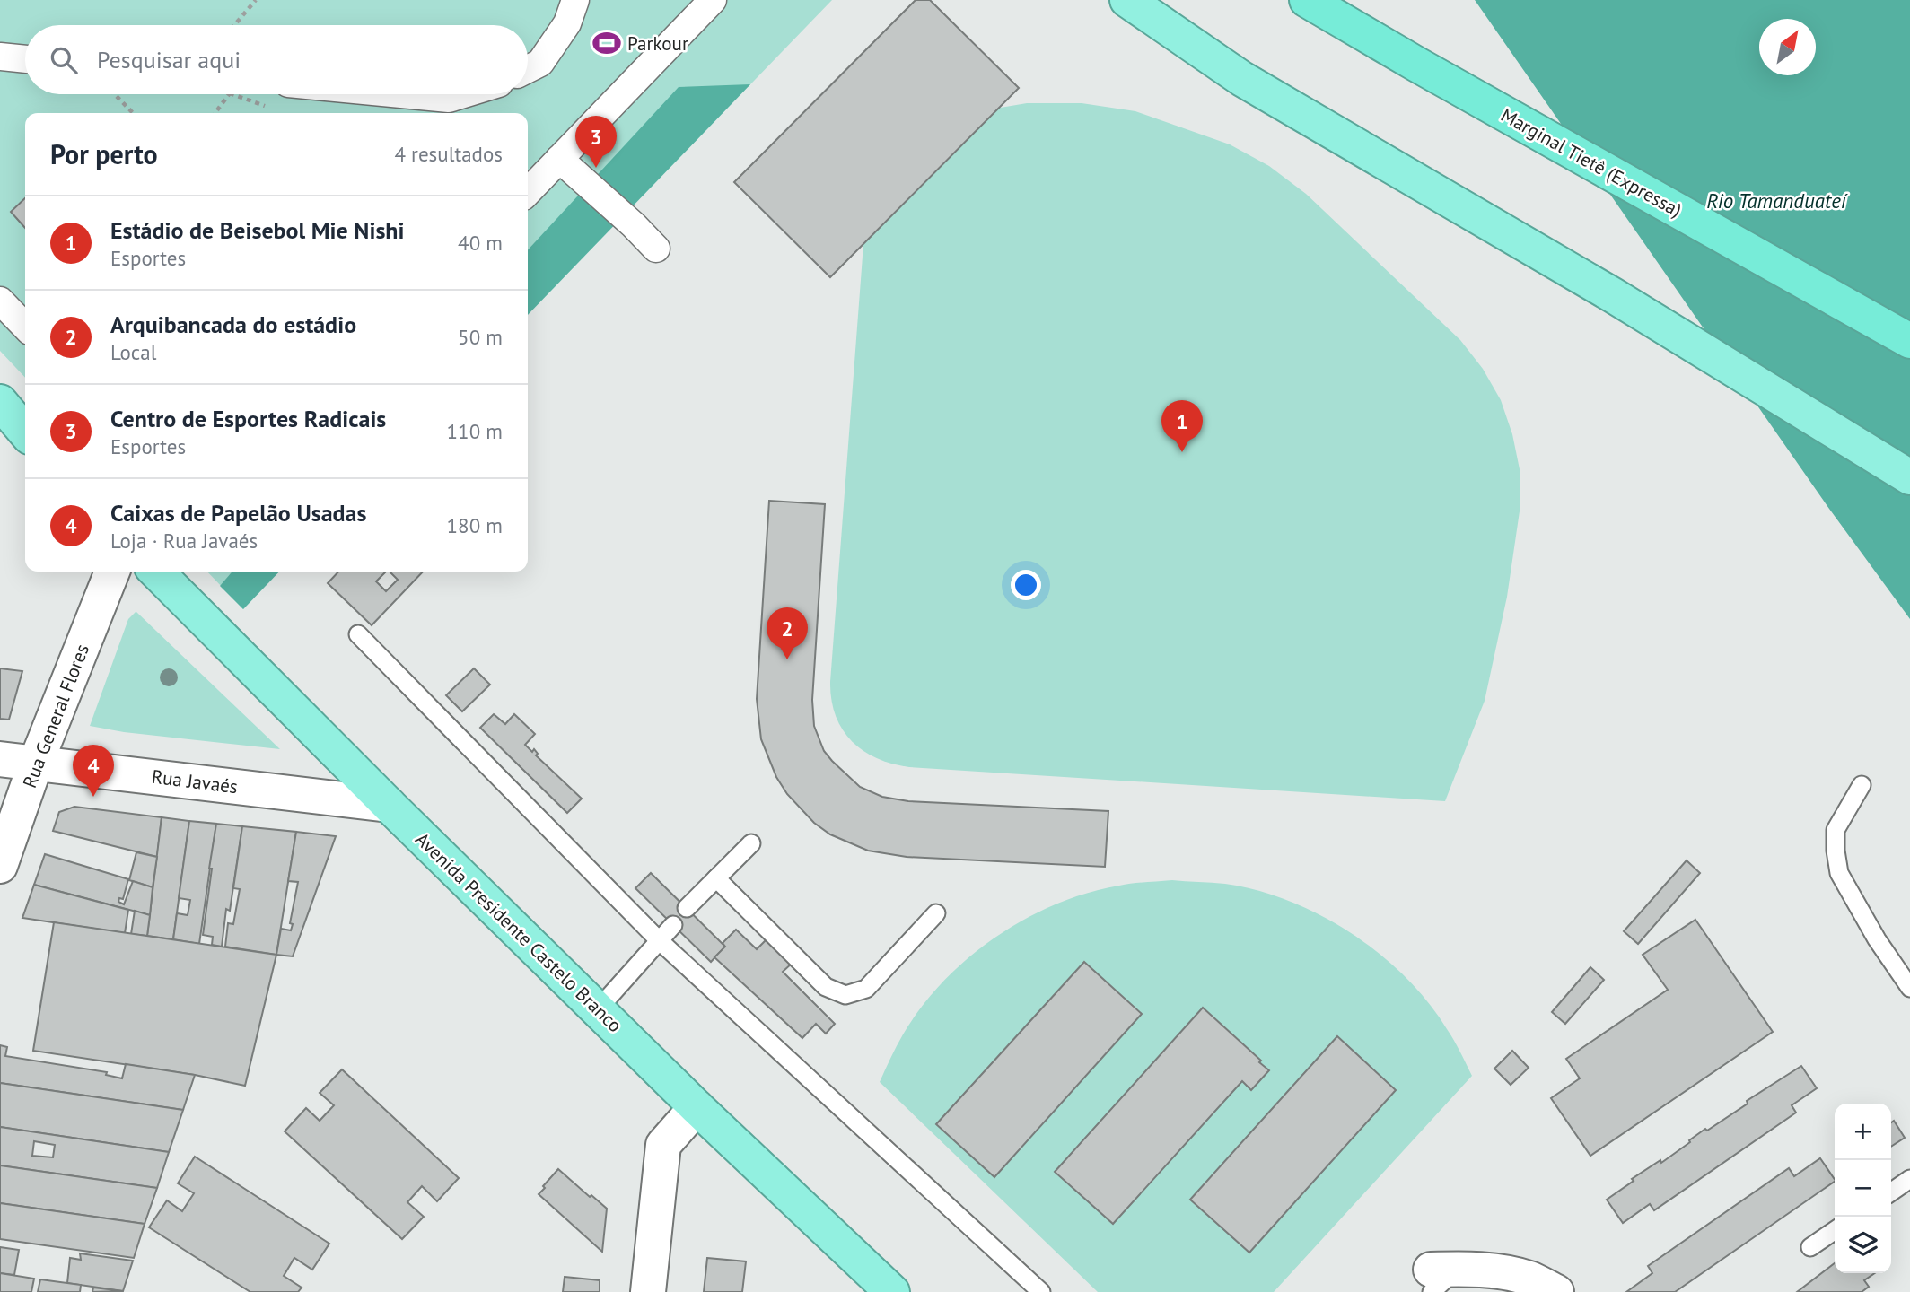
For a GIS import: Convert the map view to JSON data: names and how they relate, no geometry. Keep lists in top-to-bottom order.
{
  "streets": {
    "highway": ["Marginal Tietê (Expressa)", "Avenida Presidente Castelo Branco"],
    "street": ["Rua General Flores", "Rua Javaés"]
  },
  "crossings": [
    ["Rua General Flores", "Rua Javaés"],
    ["Rua Javaés", "Avenida Presidente Castelo Branco"]
  ],
  "water": ["Rio Tamanduateí"],
  "places": {
    "sports": ["Parkour"]
  },
  "north": "top right",
  "page": {
    "search": "Pesquisar aqui",
    "heading": ["Por perto", "4 resultados"],
    "pins": [
      "3",
      "1",
      "2",
      "4"
    ],
    "list": [
      {
        "mark": "1",
        "name": "Estádio de Beisebol Mie Nishi",
        "note": "Esportes",
        "value": "40 m"
      },
      {
        "mark": "2",
        "name": "Arquibancada do estádio",
        "note": "Local",
        "value": "50 m"
      },
      {
        "mark": "3",
        "name": "Centro de Esportes Radicais",
        "note": "Esportes",
        "value": "110 m"
      },
      {
        "mark": "4",
        "name": "Caixas de Papelão Usadas",
        "note": "Loja · Rua Javaés",
        "value": "180 m"
      }
    ],
    "map_buttons": ["+", "−"]
  }
}
